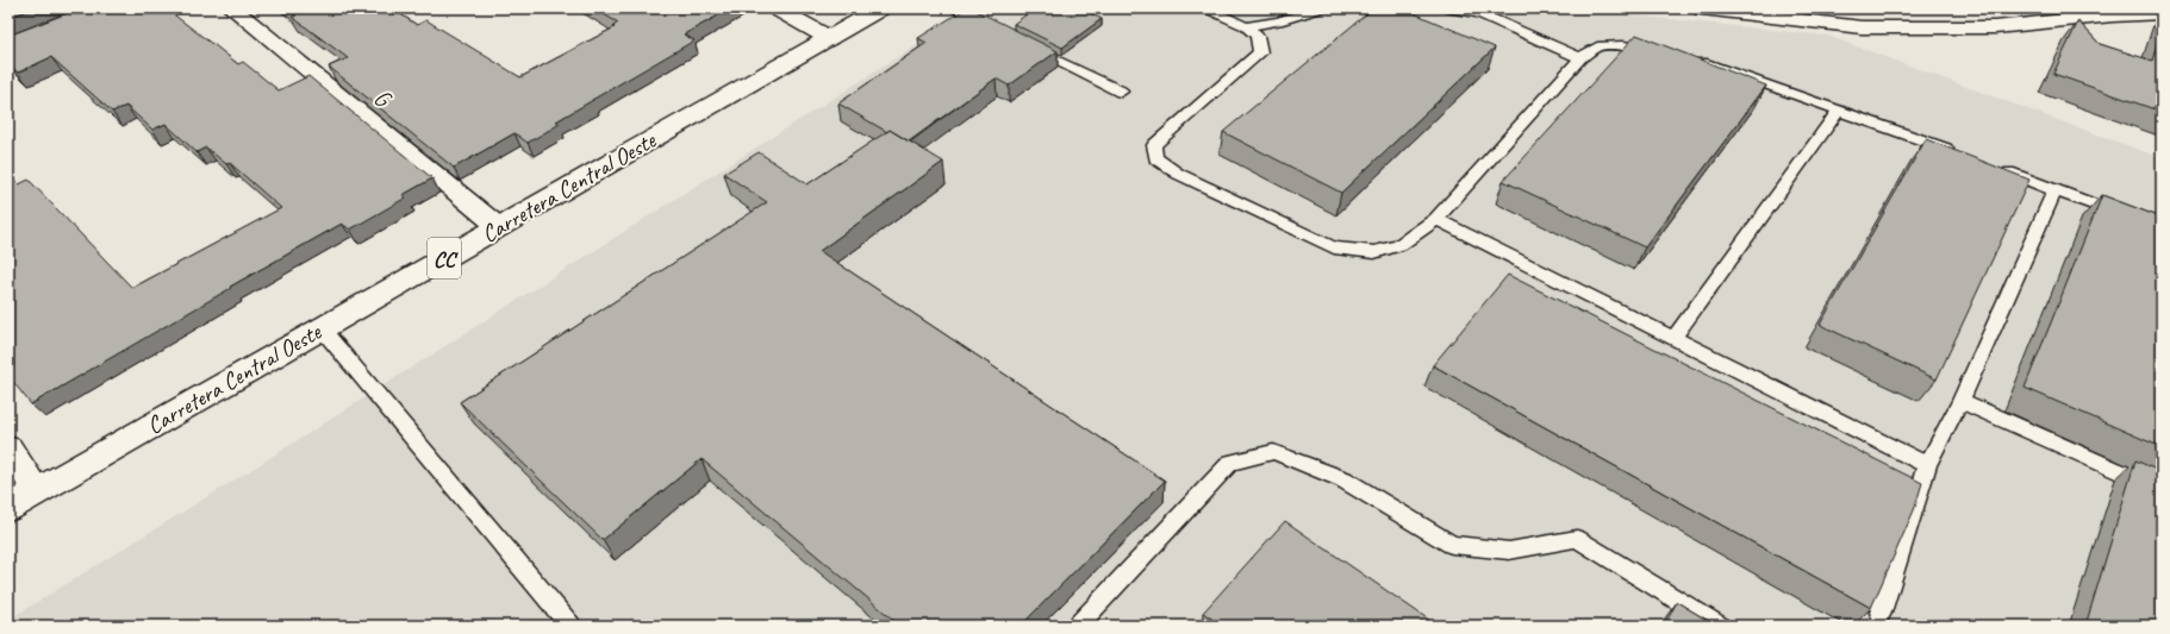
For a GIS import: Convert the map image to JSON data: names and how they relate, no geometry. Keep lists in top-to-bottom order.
{
  "streets": {
    "street": ["G", "Carretera Central Oeste", "CC"]
  },
  "crossings": [
    ["G", "Carretera Central Oeste"]
  ]
}
